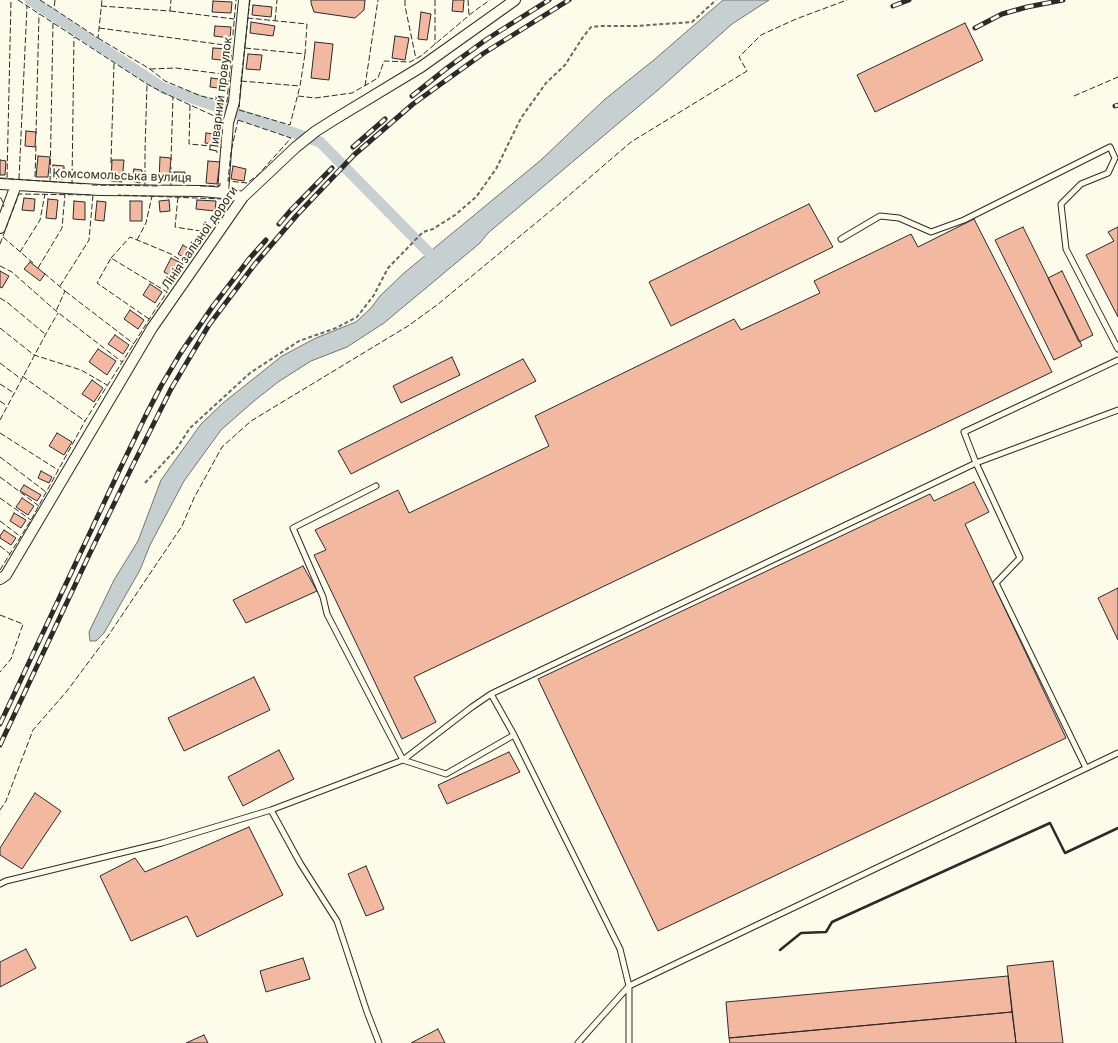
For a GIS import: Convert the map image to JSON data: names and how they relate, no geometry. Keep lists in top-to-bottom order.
{
  "streets": {
    "street": ["Ливарний провулок", "Комсомольська вулиця", "Лінія залізної дороги"]
  },
  "crossings": [
    ["Ливарний провулок", "Комсомольська вулиця"],
    ["Комсомольська вулиця", "Лінія залізної дороги"]
  ]
}
